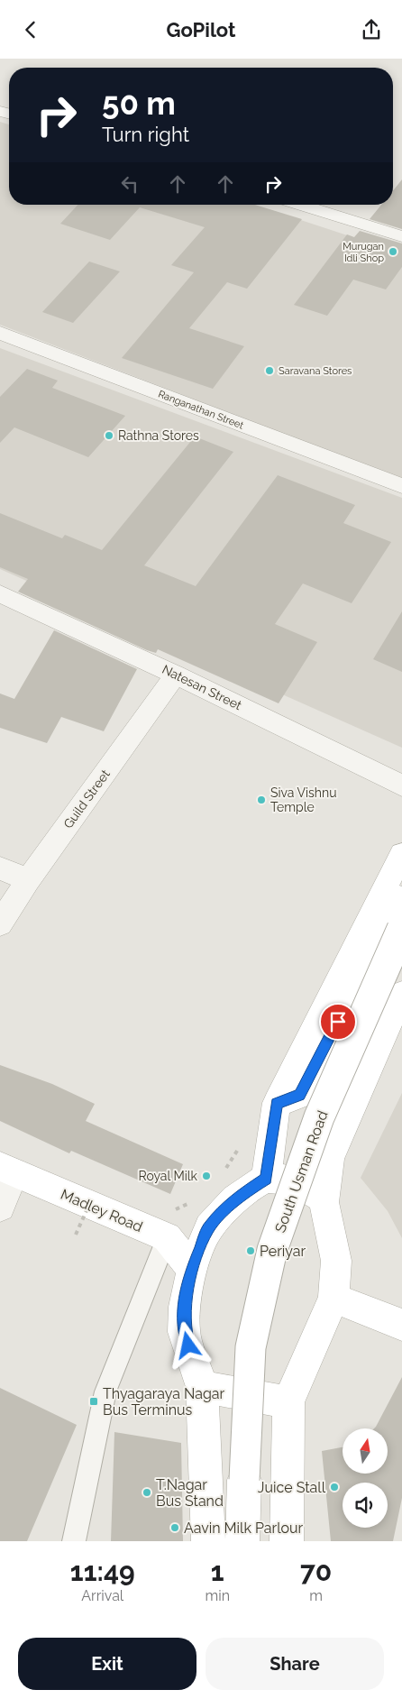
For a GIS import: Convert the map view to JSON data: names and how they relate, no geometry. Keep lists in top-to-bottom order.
{
  "streets": {
    "main road": ["South Usman Road", "Madley Road"],
    "street": ["Ranganathan Street", "Natesan Street", "Guild Street"]
  },
  "crossings": [
    ["Natesan Street", "Guild Street"]
  ],
  "places": {
    "other": [
      "Murugan Idli Shop",
      "Saravana Stores",
      "Rathna Stores",
      "Siva Vishnu Temple",
      "Royal Milk",
      "Periyar",
      "Juice Stall",
      "T.Nagar Bus Stand",
      "Aavin Milk Parlour"
    ],
    "transit": ["Thyagaraya Nagar Bus Terminus"]
  },
  "north": "top",
  "page": {
    "header": "GoPilot",
    "turn": ["50 m", "Turn right"],
    "eta": [
      "11:49",
      "Arrival",
      "1",
      "min",
      "70",
      "m"
    ],
    "buttons": ["Exit", "Share"]
  }
}
